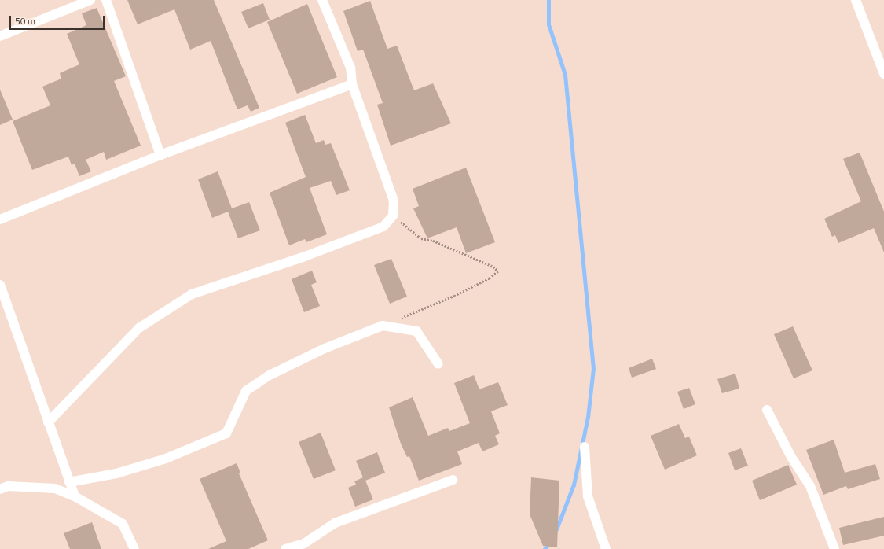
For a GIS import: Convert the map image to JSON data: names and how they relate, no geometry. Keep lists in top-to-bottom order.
{
  "scale_bar": "50 m"
}
